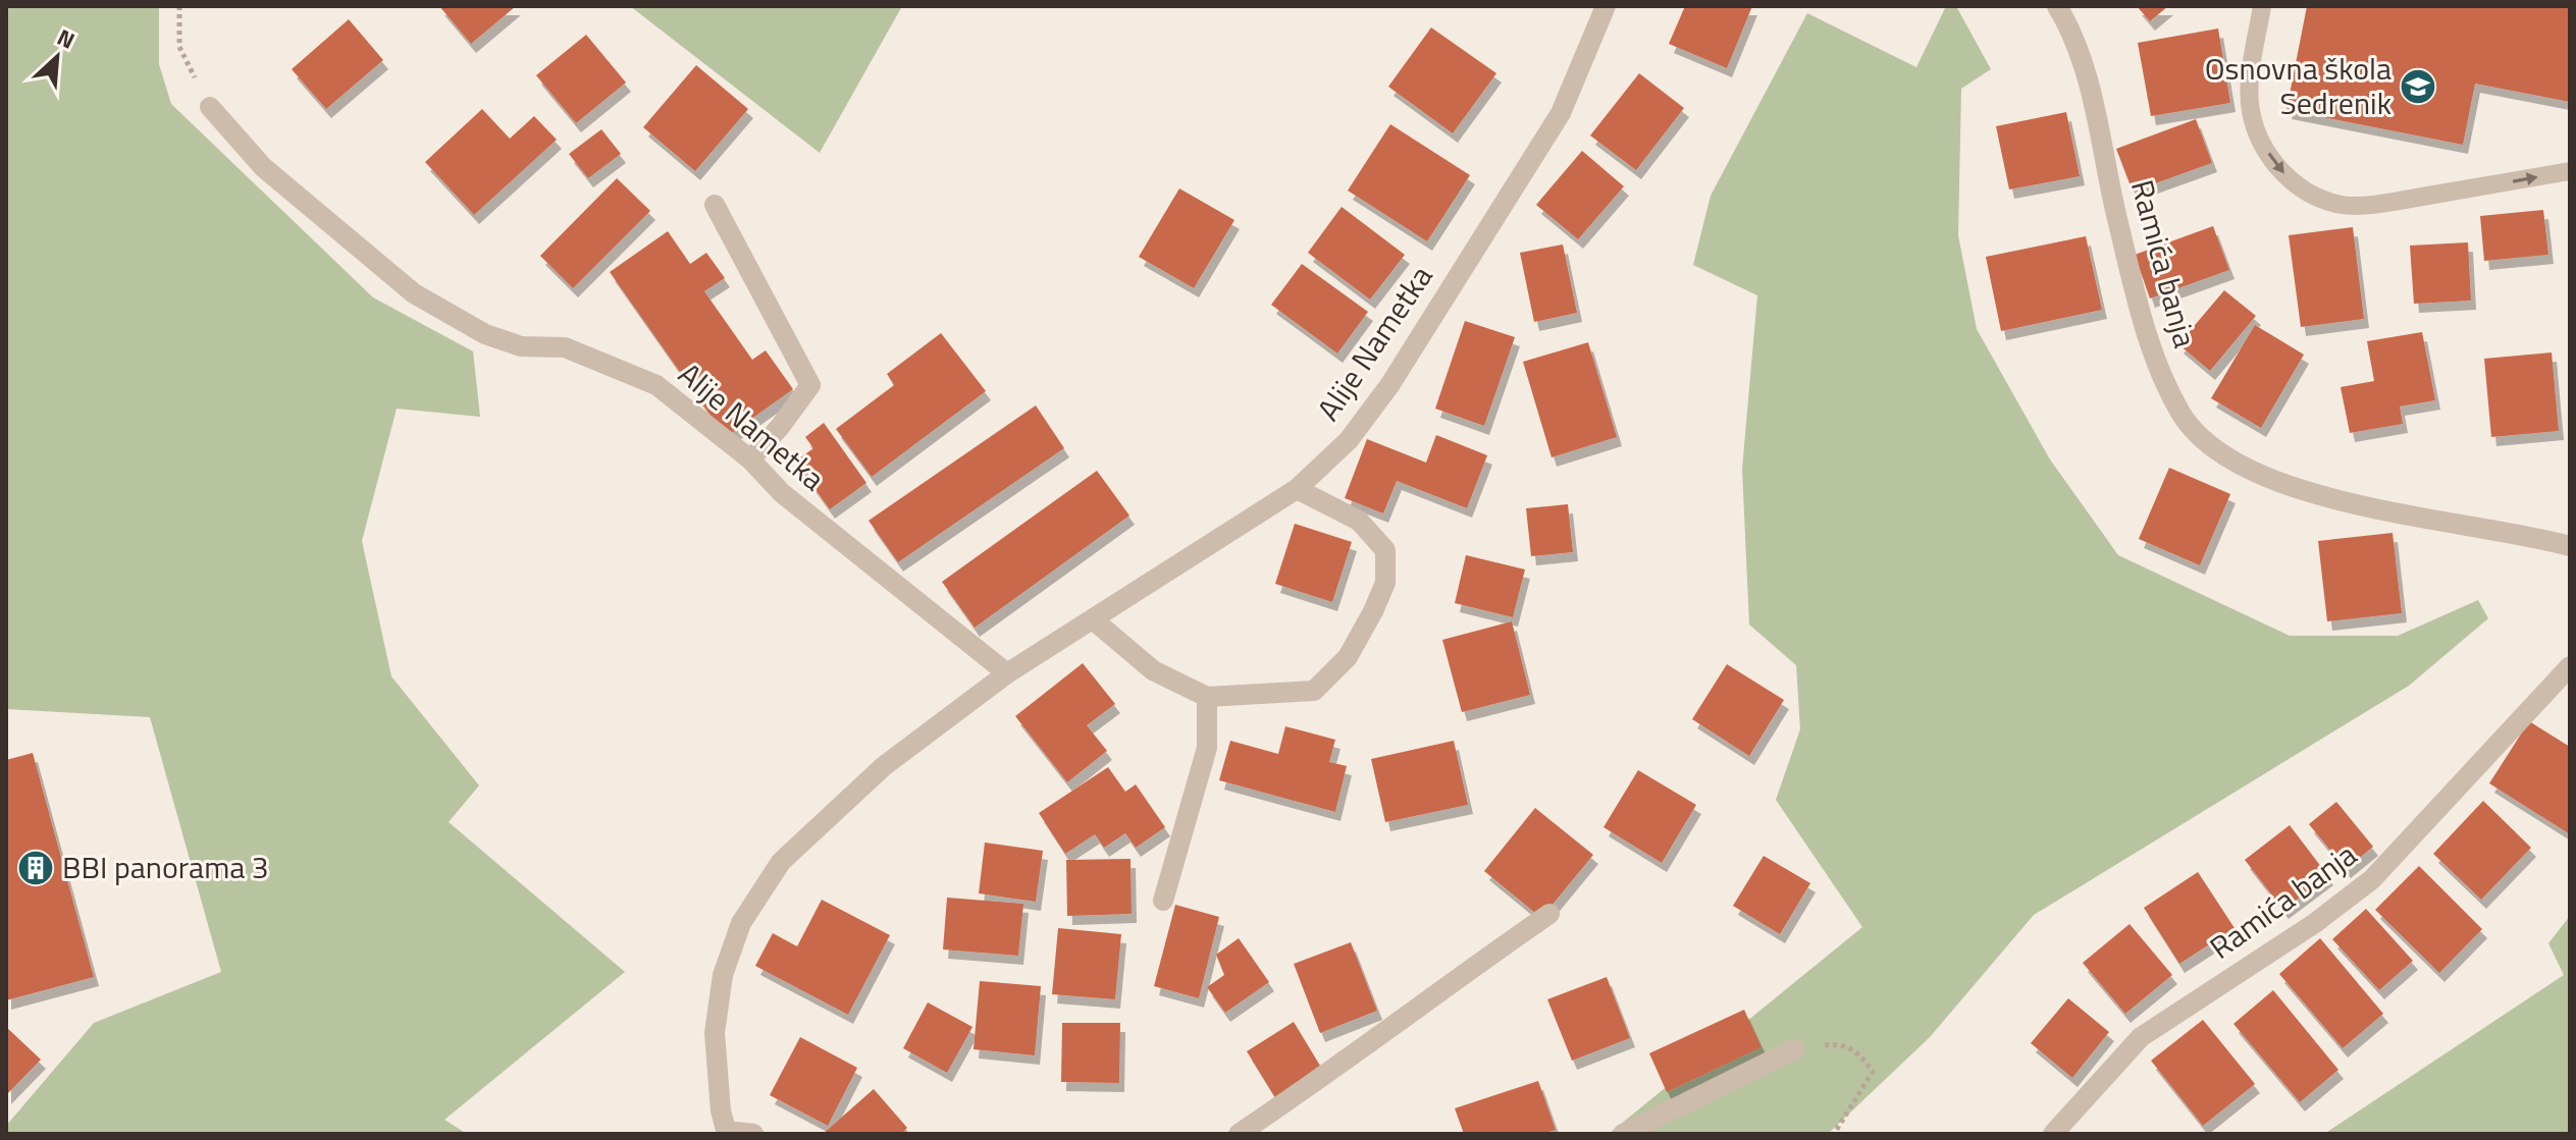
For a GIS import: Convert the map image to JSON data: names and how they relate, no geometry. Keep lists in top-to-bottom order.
{
  "streets": {
    "street": ["Ramića banja", "Alije Nametka"]
  },
  "places": {
    "school or university": ["Osnovna škola Sedrenik"],
    "building": ["BBI panorama 3"]
  },
  "north": "top right"
}
